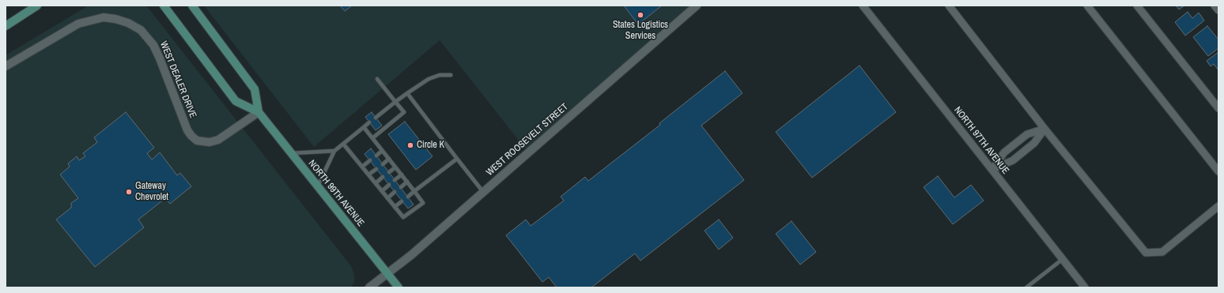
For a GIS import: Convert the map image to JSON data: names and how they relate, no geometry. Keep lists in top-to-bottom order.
{
  "streets": {
    "main road": ["NORTH 99TH AVENUE"],
    "street": ["WEST DEALER DRIVE", "WEST ROOSEVELT STREET", "NORTH 97TH AVENUE"]
  },
  "crossings": [
    ["WEST DEALER DRIVE", "NORTH 99TH AVENUE"],
    ["WEST ROOSEVELT STREET", "NORTH 99TH AVENUE"]
  ],
  "places": ["States Logistics Services", "Circle K", "Gateway Chevrolet"]
}
